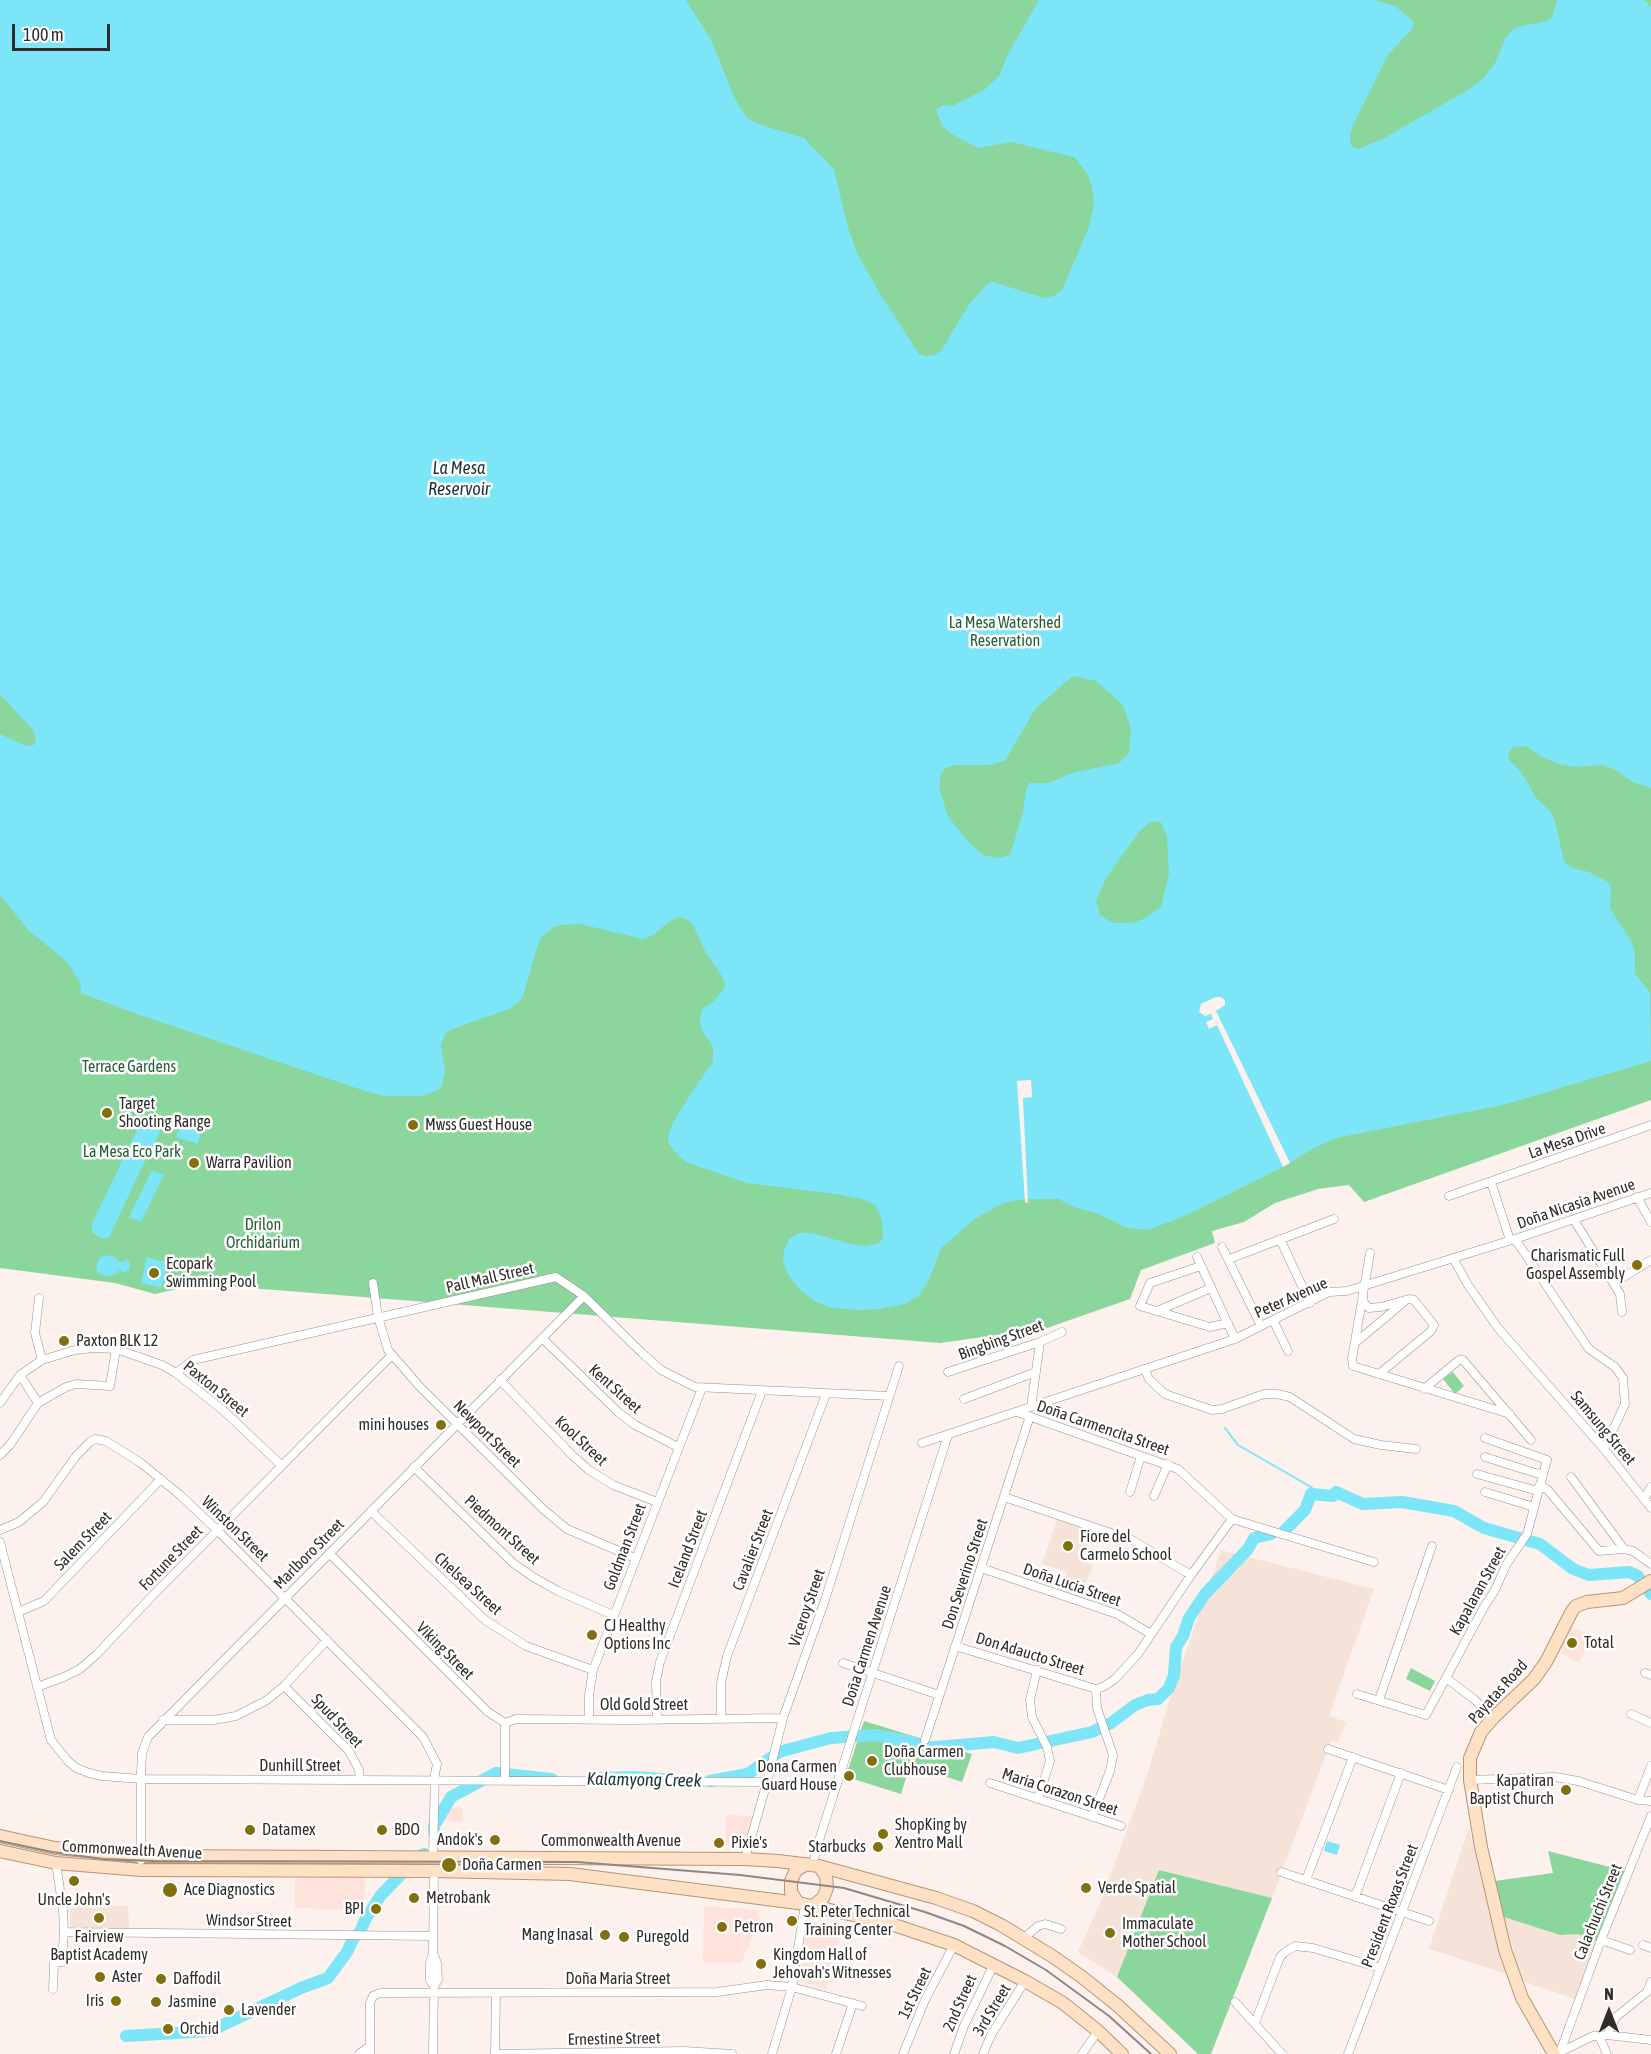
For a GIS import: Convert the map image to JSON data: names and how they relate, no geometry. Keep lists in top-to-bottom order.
{
  "streets": {
    "main road": ["Payatas Road", "Commonwealth Avenue"],
    "street": [
      "La Mesa Drive",
      "Doña Nicasia Avenue",
      "Pall Mall Street",
      "Peter Avenue",
      "Bingbing Street",
      "Paxton Street",
      "Kent Street",
      "Doña Carmencita Street",
      "Samsung Street",
      "Newport Street",
      "Kool Street",
      "Winston Street",
      "Piedmont Street",
      "Salem Street",
      "Goldman Street",
      "Iceland Street",
      "Cavalier Street",
      "Marlboro Street",
      "Fortune Street",
      "Don Severino Street",
      "Chelsea Street",
      "Doña Lucia Street",
      "Kapalaran Street",
      "Viceroy Street",
      "Doña Carmen Avenue",
      "Viking Street",
      "Don Adaucto Street",
      "Old Gold Street",
      "Spud Street",
      "Dunhill Street",
      "Maria Corazon Street",
      "President Roxas Street",
      "Calachuchi Street",
      "Windsor Street",
      "Doña Maria Street",
      "1st Street",
      "2nd Street",
      "3rd Street",
      "Ernestine Street"
    ]
  },
  "crossings": [
    ["Doña Nicasia Avenue", "Peter Avenue"],
    ["Pall Mall Street", "Paxton Street"],
    ["Pall Mall Street", "Newport Street"],
    ["Pall Mall Street", "Goldman Street"],
    ["Pall Mall Street", "Iceland Street"],
    ["Pall Mall Street", "Cavalier Street"],
    ["Pall Mall Street", "Marlboro Street"],
    ["Pall Mall Street", "Viceroy Street"],
    ["Peter Avenue", "Doña Carmencita Street"],
    ["Peter Avenue", "Samsung Street"],
    ["Peter Avenue", "Doña Carmen Avenue"],
    ["Paxton Street", "Fortune Street"],
    ["Kent Street", "Goldman Street"],
    ["Kent Street", "Marlboro Street"],
    ["Doña Carmencita Street", "Don Severino Street"],
    ["Newport Street", "Goldman Street"],
    ["Newport Street", "Marlboro Street"],
    ["Newport Street", "Fortune Street"],
    ["Kool Street", "Goldman Street"],
    ["Kool Street", "Marlboro Street"],
    ["Winston Street", "Salem Street"],
    ["Winston Street", "Marlboro Street"],
    ["Winston Street", "Fortune Street"],
    ["Winston Street", "Dunhill Street"],
    ["Winston Street", "Commonwealth Avenue"],
    ["Piedmont Street", "Goldman Street"],
    ["Piedmont Street", "Marlboro Street"],
    ["Salem Street", "Dunhill Street"],
    ["Goldman Street", "Chelsea Street"],
    ["Goldman Street", "Old Gold Street"],
    ["Iceland Street", "Old Gold Street"],
    ["Cavalier Street", "Old Gold Street"],
    ["Marlboro Street", "Chelsea Street"],
    ["Marlboro Street", "Viking Street"],
    ["Marlboro Street", "Dunhill Street"],
    ["Marlboro Street", "Commonwealth Avenue"],
    ["Fortune Street", "Dunhill Street"],
    ["Don Severino Street", "Doña Lucia Street"],
    ["Don Severino Street", "Don Adaucto Street"],
    ["Viceroy Street", "Old Gold Street"],
    ["Viceroy Street", "Dunhill Street"],
    ["Viceroy Street", "Commonwealth Avenue"],
    ["Doña Carmen Avenue", "Commonwealth Avenue"],
    ["Viking Street", "Old Gold Street"],
    ["Payatas Road", "Calachuchi Street"],
    ["Spud Street", "Dunhill Street"],
    ["Commonwealth Avenue", "1st Street"],
    ["Commonwealth Avenue", "2nd Street"],
    ["Commonwealth Avenue", "3rd Street"]
  ],
  "water": ["La Mesa Reservoir", "Kalamyong Creek"],
  "parks": [
    "La Mesa Watershed Reservation",
    "Terrace Gardens",
    "La Mesa Eco Park",
    "Drilon Orchidarium"
  ],
  "places": [
    "Target Shooting Range",
    "Mwss Guest House",
    "Warra Pavilion",
    "Charismatic Full Gospel Assembly",
    "Ecopark Swimming Pool",
    "Paxton BLK 12",
    "mini houses",
    "Fiore del Carmelo School",
    "CJ Healthy Options Inc",
    "Total",
    "Doña Carmen Clubhouse",
    "Dona Carmen Guard House",
    "Kapatiran Baptist Church",
    "Datamex",
    "BDO",
    "ShopKing by Xentro Mall",
    "Andok's",
    "Pixie's",
    "Starbucks",
    "Doña Carmen",
    "Uncle John's",
    "Verde Spatial",
    "Ace Diagnostics",
    "Metrobank",
    "BPI",
    "Fairview Baptist Academy",
    "St. Peter Technical Training Center",
    "Petron",
    "Immaculate Mother School",
    "Mang Inasal",
    "Puregold",
    "Kingdom Hall of Jehovah's Witnesses",
    "Aster",
    "Daffodil",
    "Iris",
    "Jasmine",
    "Lavender",
    "Orchid"
  ],
  "scale_bar": "100 m",
  "north": "top"
}
